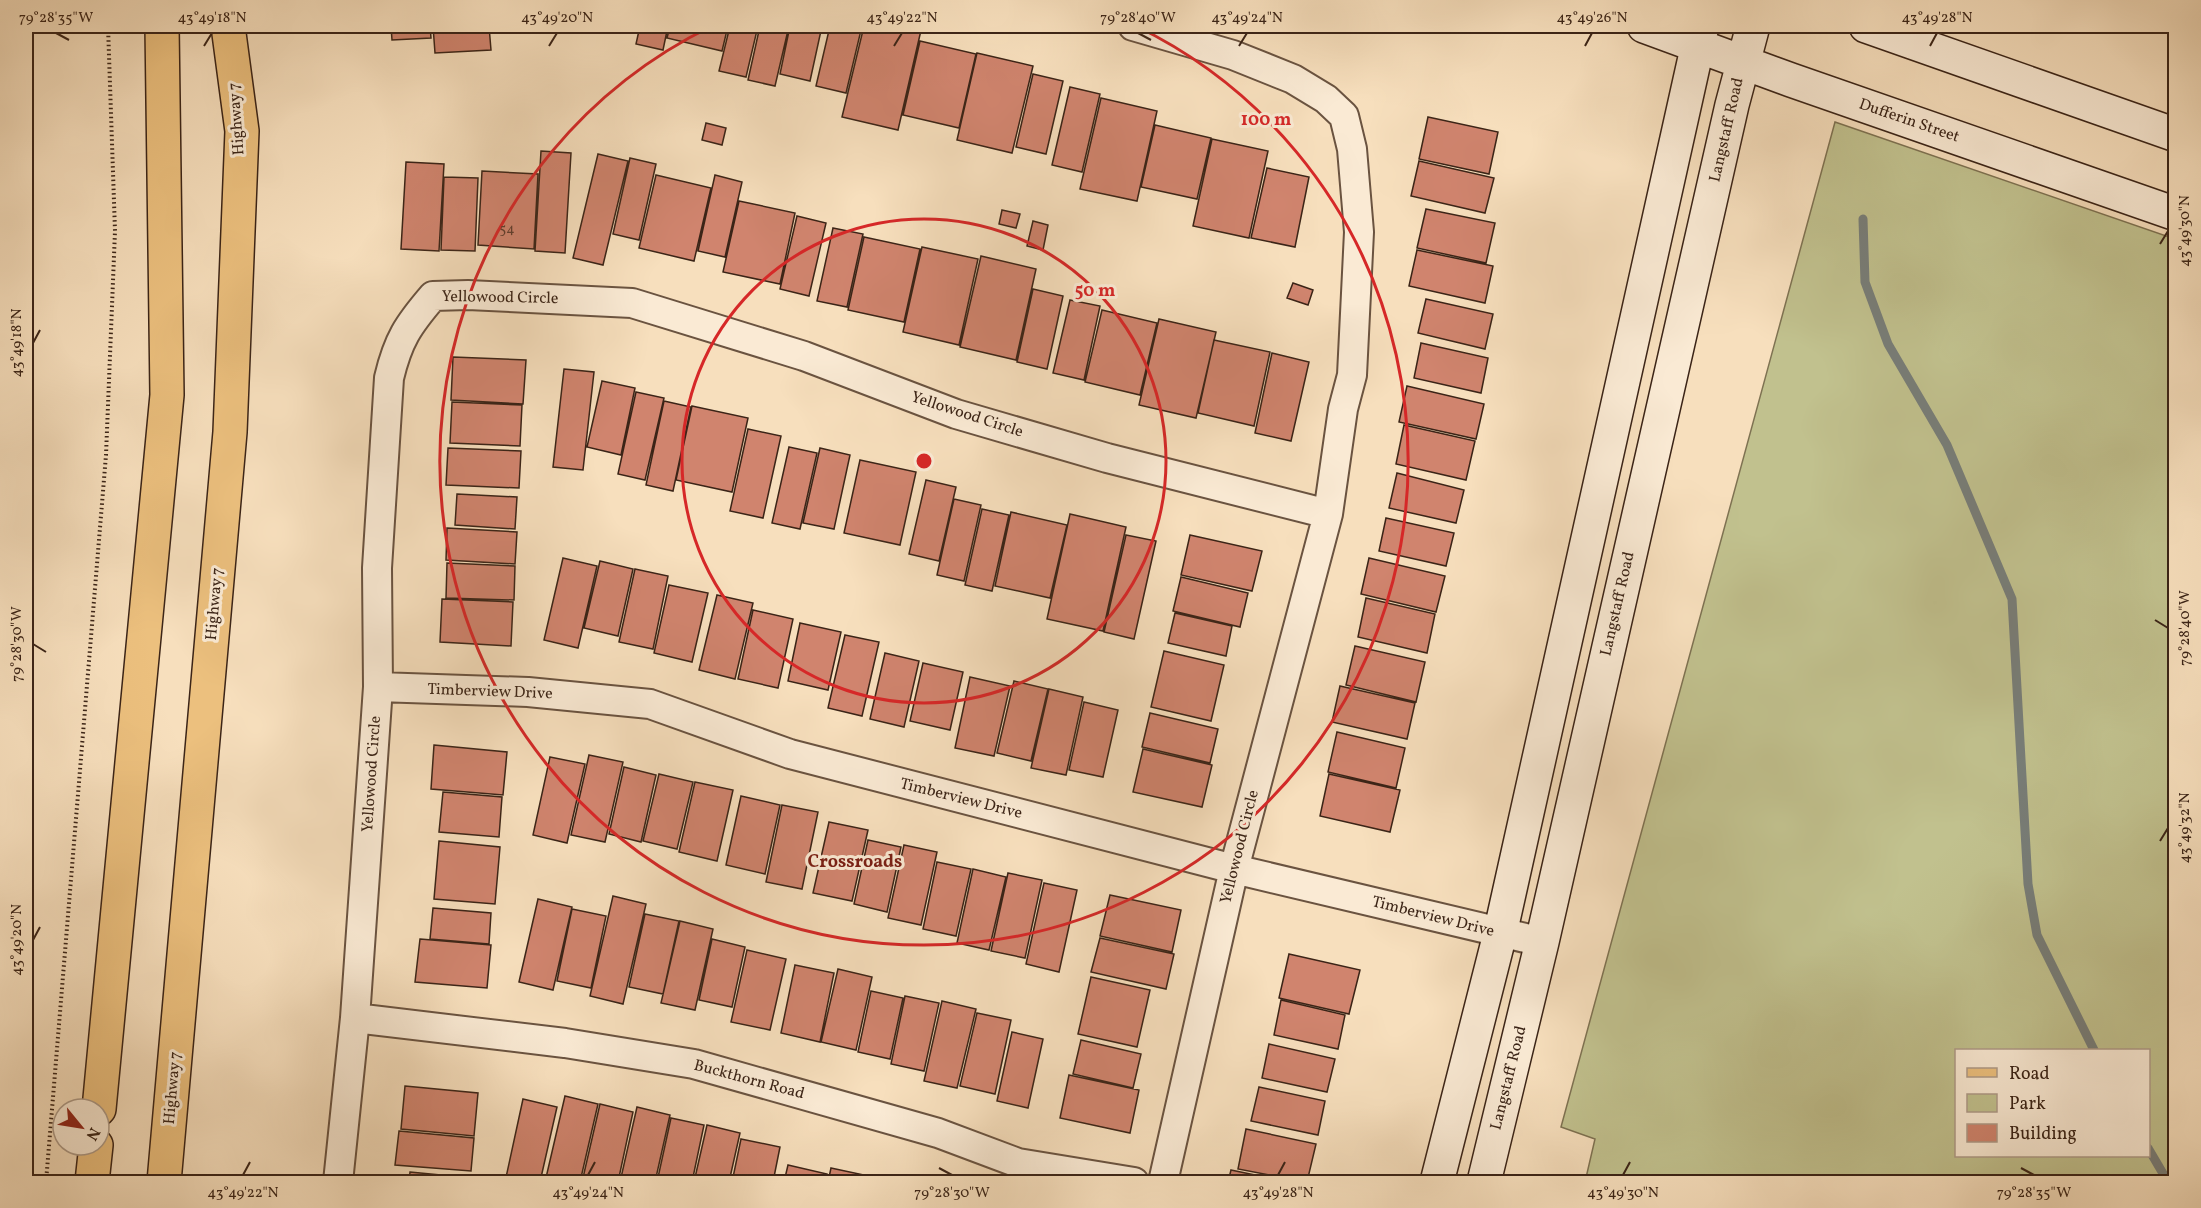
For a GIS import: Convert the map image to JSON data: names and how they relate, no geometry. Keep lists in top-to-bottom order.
{
  "streets": {
    "main road": ["Highway 7", "Dufferin Street", "Langstaff Road"],
    "street": ["Yellowood Circle", "Timberview Drive", "Buckthorn Road"]
  },
  "crossings": [
    ["Dufferin Street", "Langstaff Road"],
    ["Langstaff Road", "Timberview Drive"],
    ["Yellowood Circle", "Timberview Drive"],
    ["Yellowood Circle", "Buckthorn Road"]
  ],
  "districts": ["Crossroads"],
  "house_numbers": ["54"],
  "legend": ["Road", "Park", "Building"],
  "north": "bottom right",
  "coordinates": [
    "79°28'35\"W",
    "43°49'18\"N",
    "43°49'20\"N",
    "43°49'22\"N",
    "79°28'40\"W",
    "43°49'24\"N",
    "43°49'26\"N",
    "43°49'28\"N",
    "43°49'30\"N",
    "79°28'30\"W",
    "43°49'32\"N"
  ],
  "rings": ["100 m", "50 m"]
}
